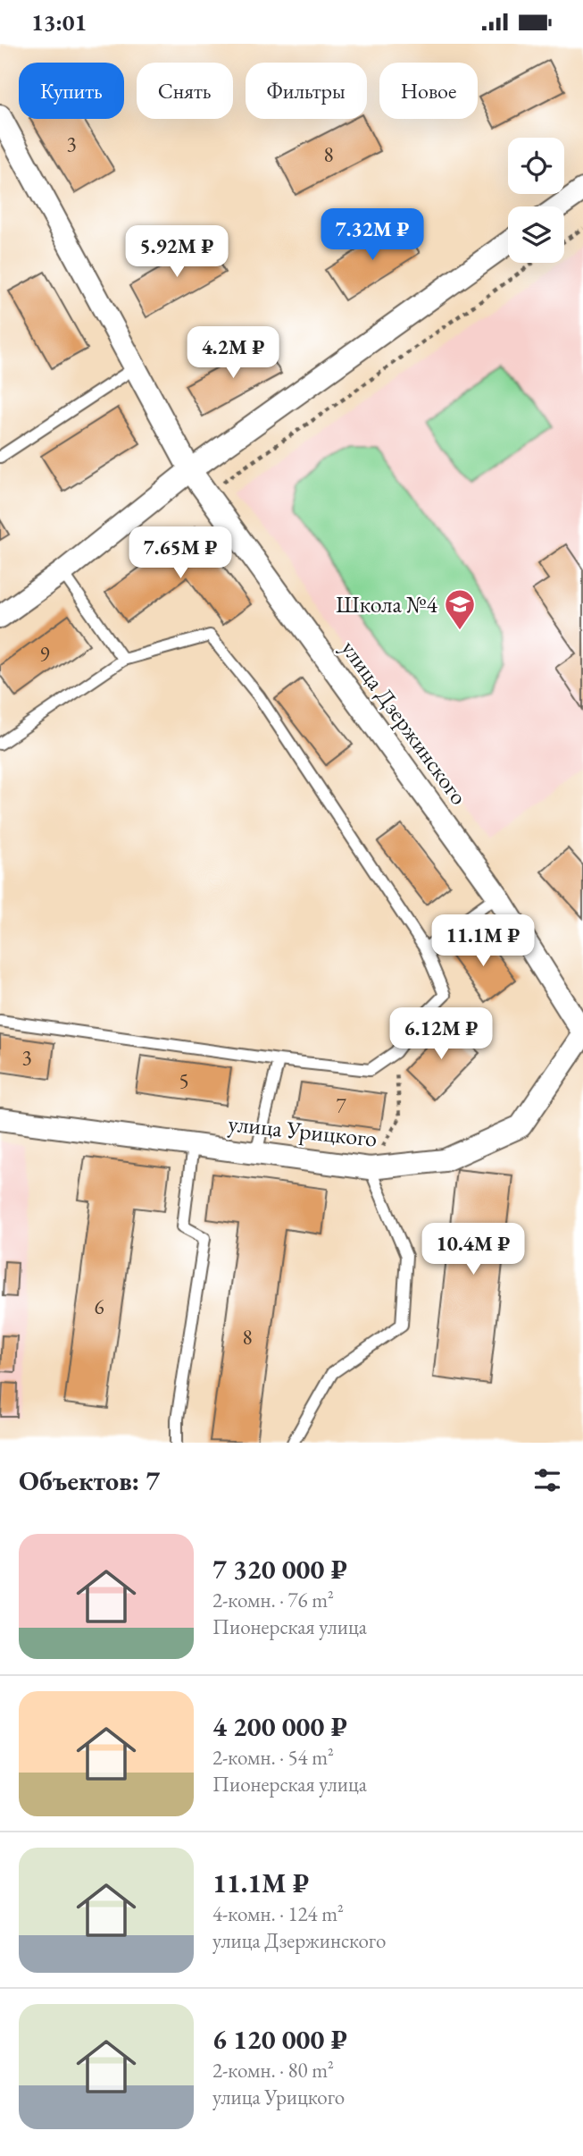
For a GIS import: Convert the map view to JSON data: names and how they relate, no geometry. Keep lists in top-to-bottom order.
{
  "streets": {
    "street": ["улица Дзержинского", "улица Урицкого"]
  },
  "crossings": [
    ["улица Дзержинского", "улица Урицкого"]
  ],
  "places": {
    "school or university": ["Школа №4"]
  },
  "house_numbers": [
    "3",
    "8",
    "9",
    "3",
    "5",
    "7",
    "6",
    "8"
  ],
  "page": {
    "status": "13:01",
    "chip": [
      "Купить",
      "Снять",
      "Фильтры",
      "Новое"
    ],
    "price": [
      "7.32M ₽",
      "5.92M ₽",
      "4.2M ₽",
      "7.65M ₽",
      "11.1M ₽",
      "6.12M ₽",
      "10.4M ₽"
    ],
    "heading": "Объектов: 7",
    "list": [
      {
        "name": "7 320 000 ₽",
        "note": "2-комн. · 76 m² · Пионерская улица"
      },
      {
        "name": "4 200 000 ₽",
        "note": "2-комн. · 54 m² · Пионерская улица"
      },
      {
        "name": "11.1M ₽",
        "note": "4-комн. · 124 m² · улица Дзержинского"
      },
      {
        "name": "6 120 000 ₽",
        "note": "2-комн. · 80 m² · улица Урицкого"
      }
    ]
  }
}
